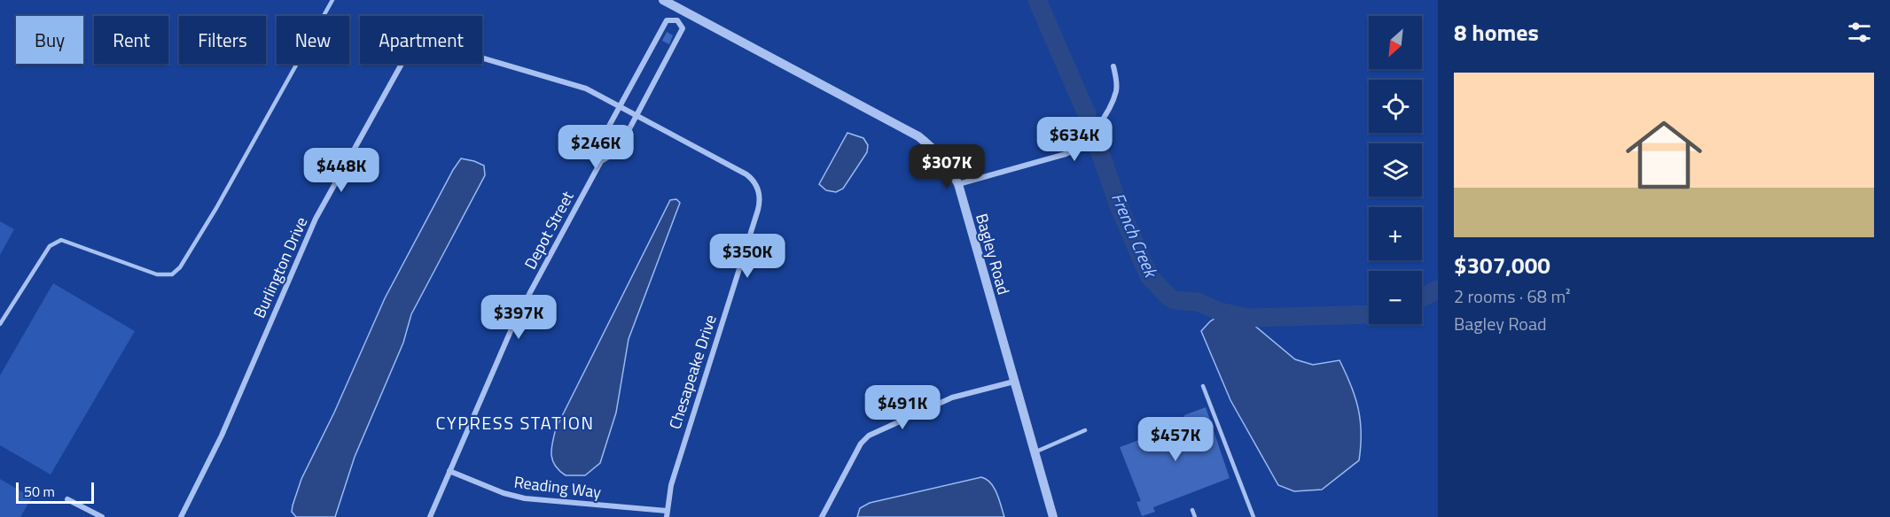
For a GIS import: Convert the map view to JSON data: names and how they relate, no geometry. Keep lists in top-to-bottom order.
{
  "streets": {
    "street": [
      "Depot Street",
      "Bagley Road",
      "Burlington Drive",
      "Chesapeake Drive",
      "Reading Way"
    ]
  },
  "crossings": [
    ["Depot Street", "Bagley Road"],
    ["Depot Street", "Burlington Drive"],
    ["Depot Street", "Chesapeake Drive"],
    ["Depot Street", "Reading Way"],
    ["Burlington Drive", "Chesapeake Drive"],
    ["Chesapeake Drive", "Reading Way"]
  ],
  "districts": ["CYPRESS STATION"],
  "water": ["French Creek"],
  "scale_bar": "50 m",
  "north": "bottom left",
  "page": {
    "heading": "8 homes",
    "map_buttons": ["+", "−"],
    "chip": [
      "Buy",
      "Rent",
      "Filters",
      "New",
      "Apartment"
    ],
    "list": [
      {
        "name": "$307,000",
        "note": "2 rooms · 68 m² · Bagley Road"
      }
    ],
    "price": [
      "$634K",
      "$246K",
      "$307K",
      "$448K",
      "$350K",
      "$397K",
      "$491K",
      "$457K"
    ],
    "scale": "50 m"
  }
}
